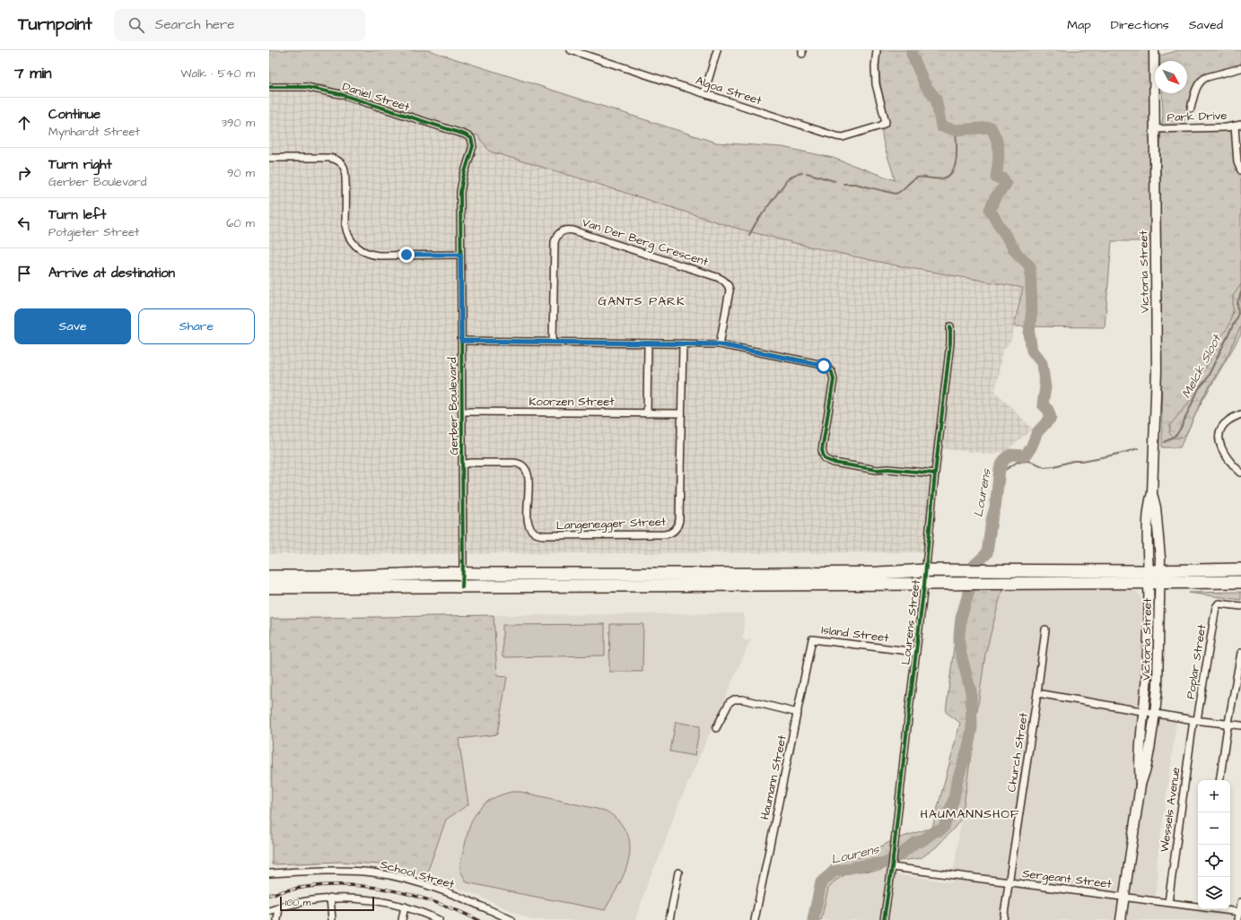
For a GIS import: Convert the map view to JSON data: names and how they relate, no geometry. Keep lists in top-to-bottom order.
{
  "streets": {
    "main road": ["Victoria Street"],
    "street": [
      "Algoa Street",
      "Daniel Street",
      "Park Drive",
      "Van Der Berg Crescent",
      "Koorzen Street",
      "Gerber Boulevard",
      "Langenegger Street",
      "Lourens Street",
      "Island Street",
      "Poplar Street",
      "Church Street",
      "Haumann Street",
      "Wessels Avenue",
      "School Street",
      "Sergeant Street"
    ]
  },
  "crossings": [
    ["Daniel Street", "Gerber Boulevard"],
    ["Park Drive", "Victoria Street"],
    ["Victoria Street", "Sergeant Street"],
    ["Koorzen Street", "Gerber Boulevard"],
    ["Koorzen Street", "Langenegger Street"],
    ["Gerber Boulevard", "Langenegger Street"],
    ["Lourens Street", "Island Street"],
    ["Lourens Street", "Sergeant Street"],
    ["Island Street", "Haumann Street"],
    ["Poplar Street", "Wessels Avenue"],
    ["Church Street", "Sergeant Street"],
    ["Wessels Avenue", "Sergeant Street"]
  ],
  "districts": ["GANTS PARK", "HAUMANNSHOF"],
  "water": ["Melck Sloot", "Lourens"],
  "scale_bar": "100 m",
  "north": "bottom right",
  "page": {
    "header": "Turnpoint",
    "search": "Search here",
    "nav": ["Map", "Directions", "Saved"],
    "heading": ["7 min", "Walk · 540 m"],
    "list": [
      ["Continue", "Mynhardt Street", "390 m"],
      ["Turn right", "Gerber Boulevard", "90 m"],
      ["Turn left", "Potgieter Street", "60 m"],
      "Arrive at destination"
    ],
    "buttons": ["Save", "Share"],
    "map_buttons": ["+", "−"],
    "scale": "100 m"
  }
}
